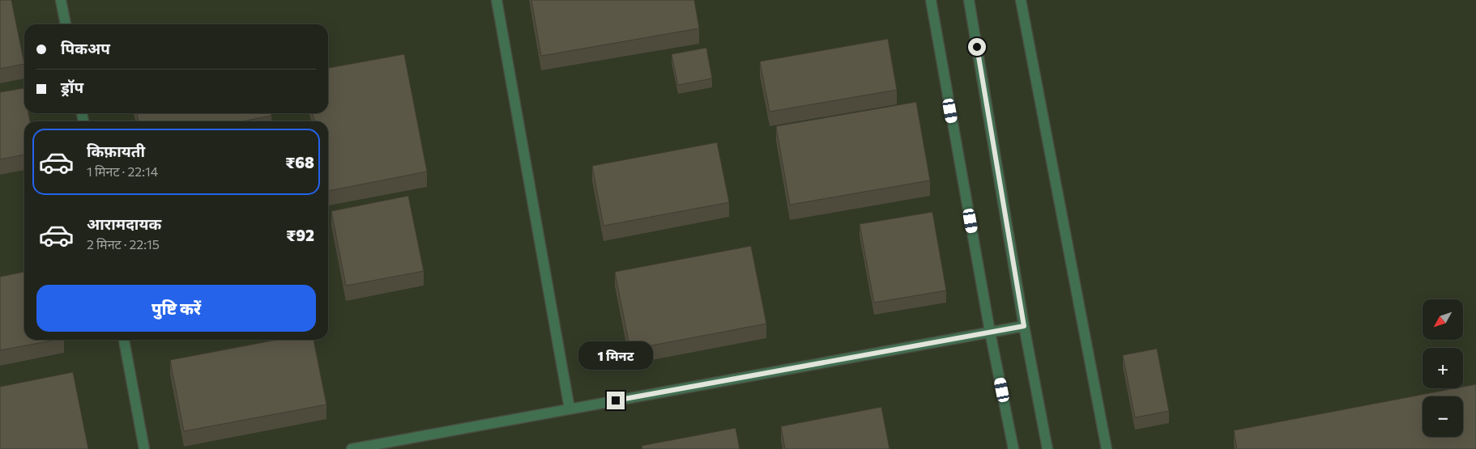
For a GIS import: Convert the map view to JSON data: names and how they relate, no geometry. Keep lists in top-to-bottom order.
{
  "north": "bottom left",
  "page": {
    "banner": ["पिकअप", "ड्रॉप"],
    "list": [
      {
        "name": "किफ़ायती",
        "note": "1 मिनट · 22:14",
        "value": "₹68"
      },
      {
        "name": "आरामदायक",
        "note": "2 मिनट · 22:15",
        "value": "₹92"
      }
    ],
    "buttons": "पुष्टि करें",
    "map_buttons": ["+", "−"],
    "bubble": "1 मिनट"
  }
}
